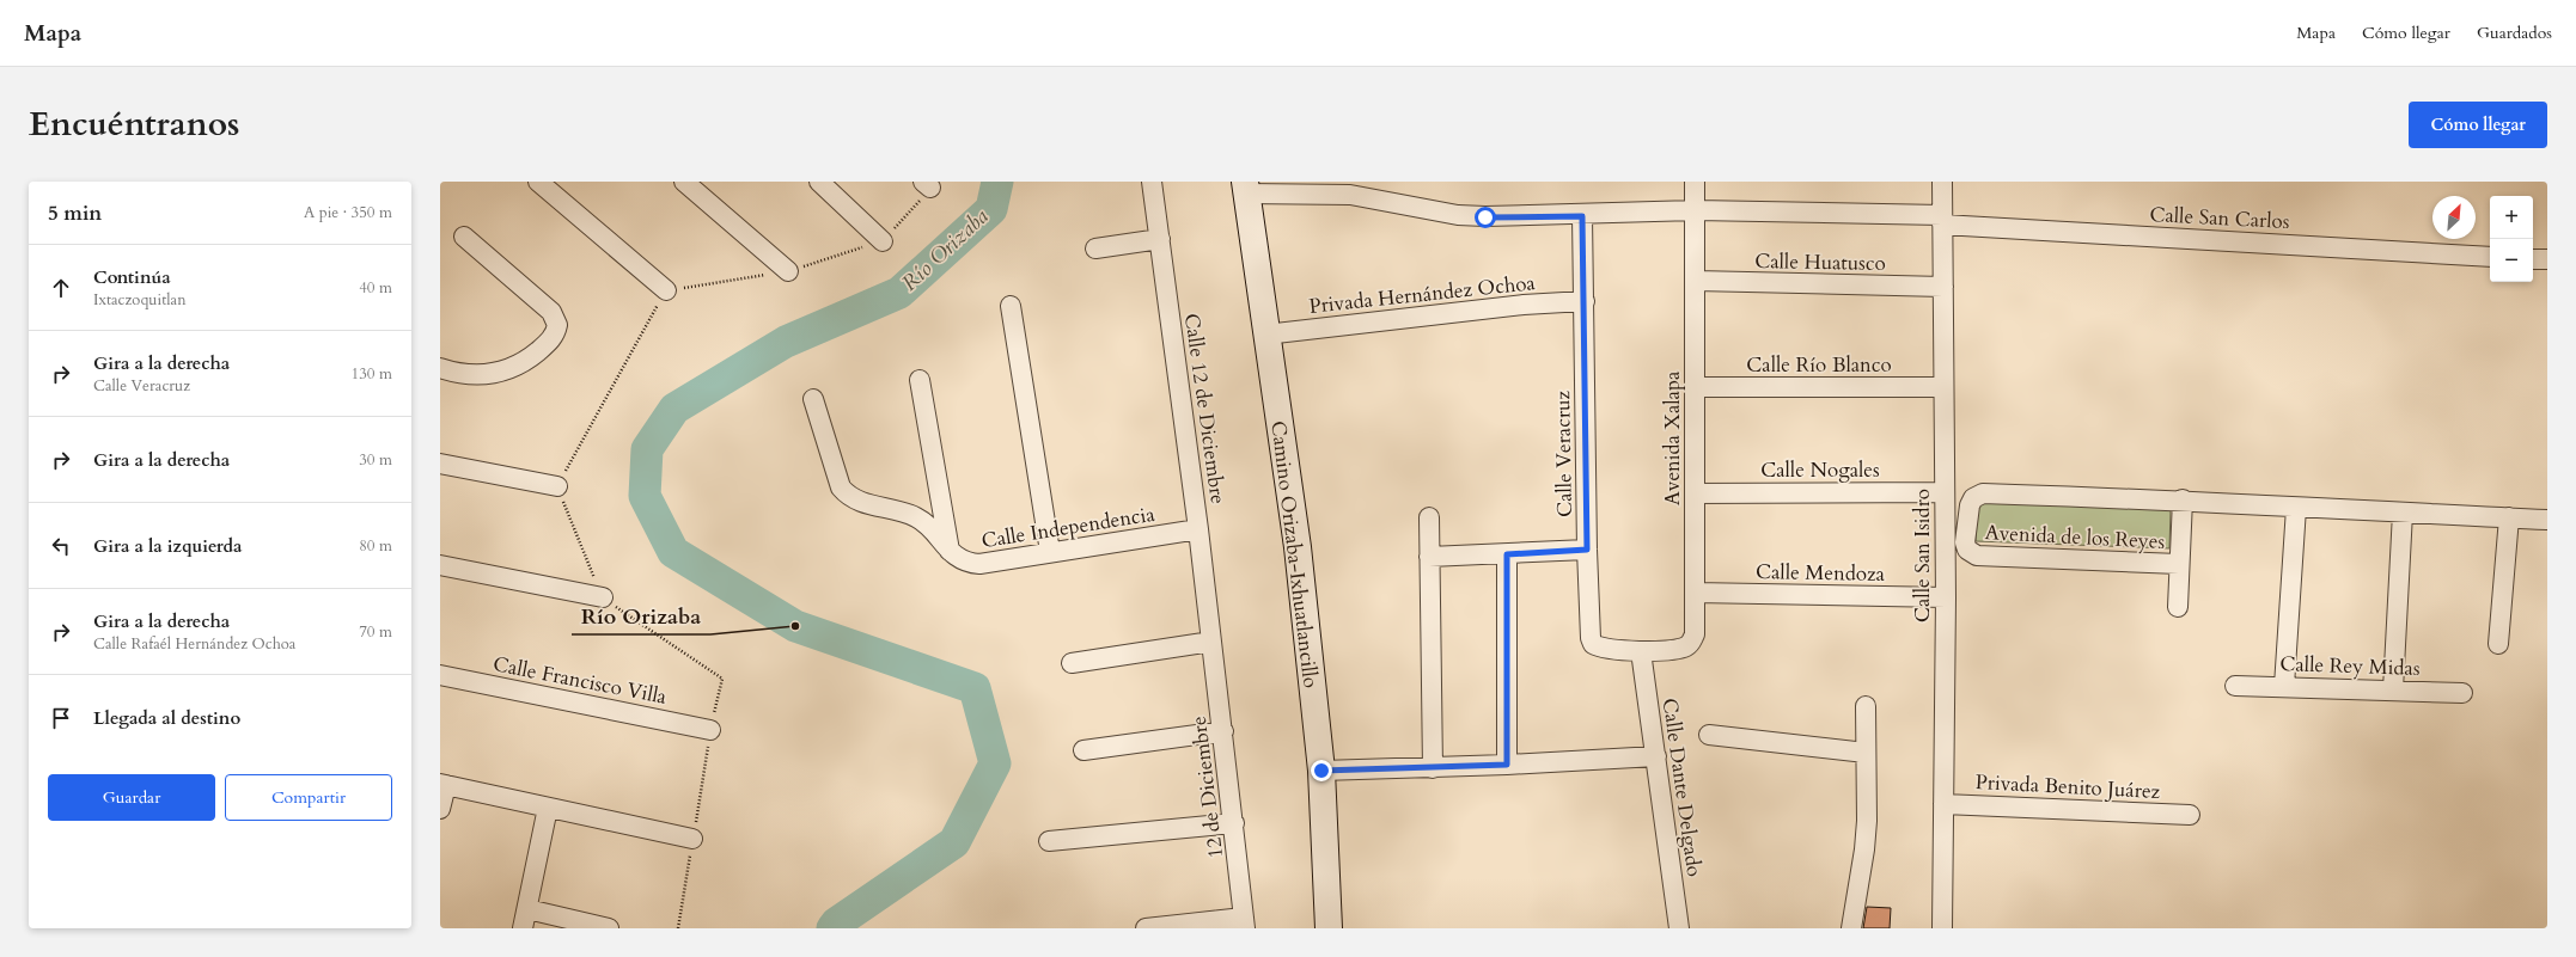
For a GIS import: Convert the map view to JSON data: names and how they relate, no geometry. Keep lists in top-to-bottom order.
{
  "streets": {
    "street": [
      "Calle San Carlos",
      "Calle Huatusco",
      "Privada Hernández Ochoa",
      "Calle Río Blanco",
      "Calle 12 de Diciembre",
      "Avenida Xalapa",
      "Calle Veracruz",
      "Calle Nogales",
      "Calle Independencia",
      "Avenida de los Reyes",
      "Camino Orizaba-Ixhuatlancillo",
      "Calle San Isidro",
      "Calle Mendoza",
      "Calle Rey Midas",
      "Calle Francisco Villa",
      "Privada Benito Juárez",
      "12 de Diciembre",
      "Calle Dante Delgado"
    ]
  },
  "crossings": [
    ["Calle San Carlos", "Avenida Xalapa"],
    ["Calle San Carlos", "Calle Veracruz"],
    ["Calle San Carlos", "Camino Orizaba-Ixhuatlancillo"],
    ["Calle San Carlos", "Calle San Isidro"],
    ["Calle Huatusco", "Avenida Xalapa"],
    ["Calle Huatusco", "Calle San Isidro"],
    ["Privada Hernández Ochoa", "Calle Veracruz"],
    ["Privada Hernández Ochoa", "Camino Orizaba-Ixhuatlancillo"],
    ["Calle Río Blanco", "Avenida Xalapa"],
    ["Calle Río Blanco", "Calle San Isidro"],
    ["Calle 12 de Diciembre", "Calle Independencia"],
    ["Calle 12 de Diciembre", "12 de Diciembre"],
    ["Avenida Xalapa", "Calle Veracruz"],
    ["Avenida Xalapa", "Calle Nogales"],
    ["Avenida Xalapa", "Calle Mendoza"],
    ["Avenida Xalapa", "Calle Dante Delgado"],
    ["Calle Veracruz", "Calle Dante Delgado"],
    ["Calle Nogales", "Calle San Isidro"],
    ["Calle San Isidro", "Calle Mendoza"],
    ["Calle San Isidro", "Privada Benito Juárez"]
  ],
  "water": ["Río Orizaba"],
  "places": ["Río Orizaba"],
  "north": "top right",
  "page": {
    "header": "Mapa",
    "nav": ["Mapa", "Cómo llegar", "Guardados"],
    "title": "Encuéntranos",
    "buttons": [
      "Cómo llegar",
      ["Guardar", "Compartir"]
    ],
    "heading": ["5 min", "A pie · 350 m"],
    "map_buttons": ["+", "−"],
    "list": [
      ["Continúa", "Ixtaczoquitlan", "40 m"],
      ["Gira a la derecha", "Calle Veracruz", "130 m"],
      ["Gira a la derecha", "30 m"],
      ["Gira a la izquierda", "80 m"],
      ["Gira a la derecha", "Calle Rafaél Hernández Ochoa", "70 m"],
      "Llegada al destino"
    ]
  }
}
